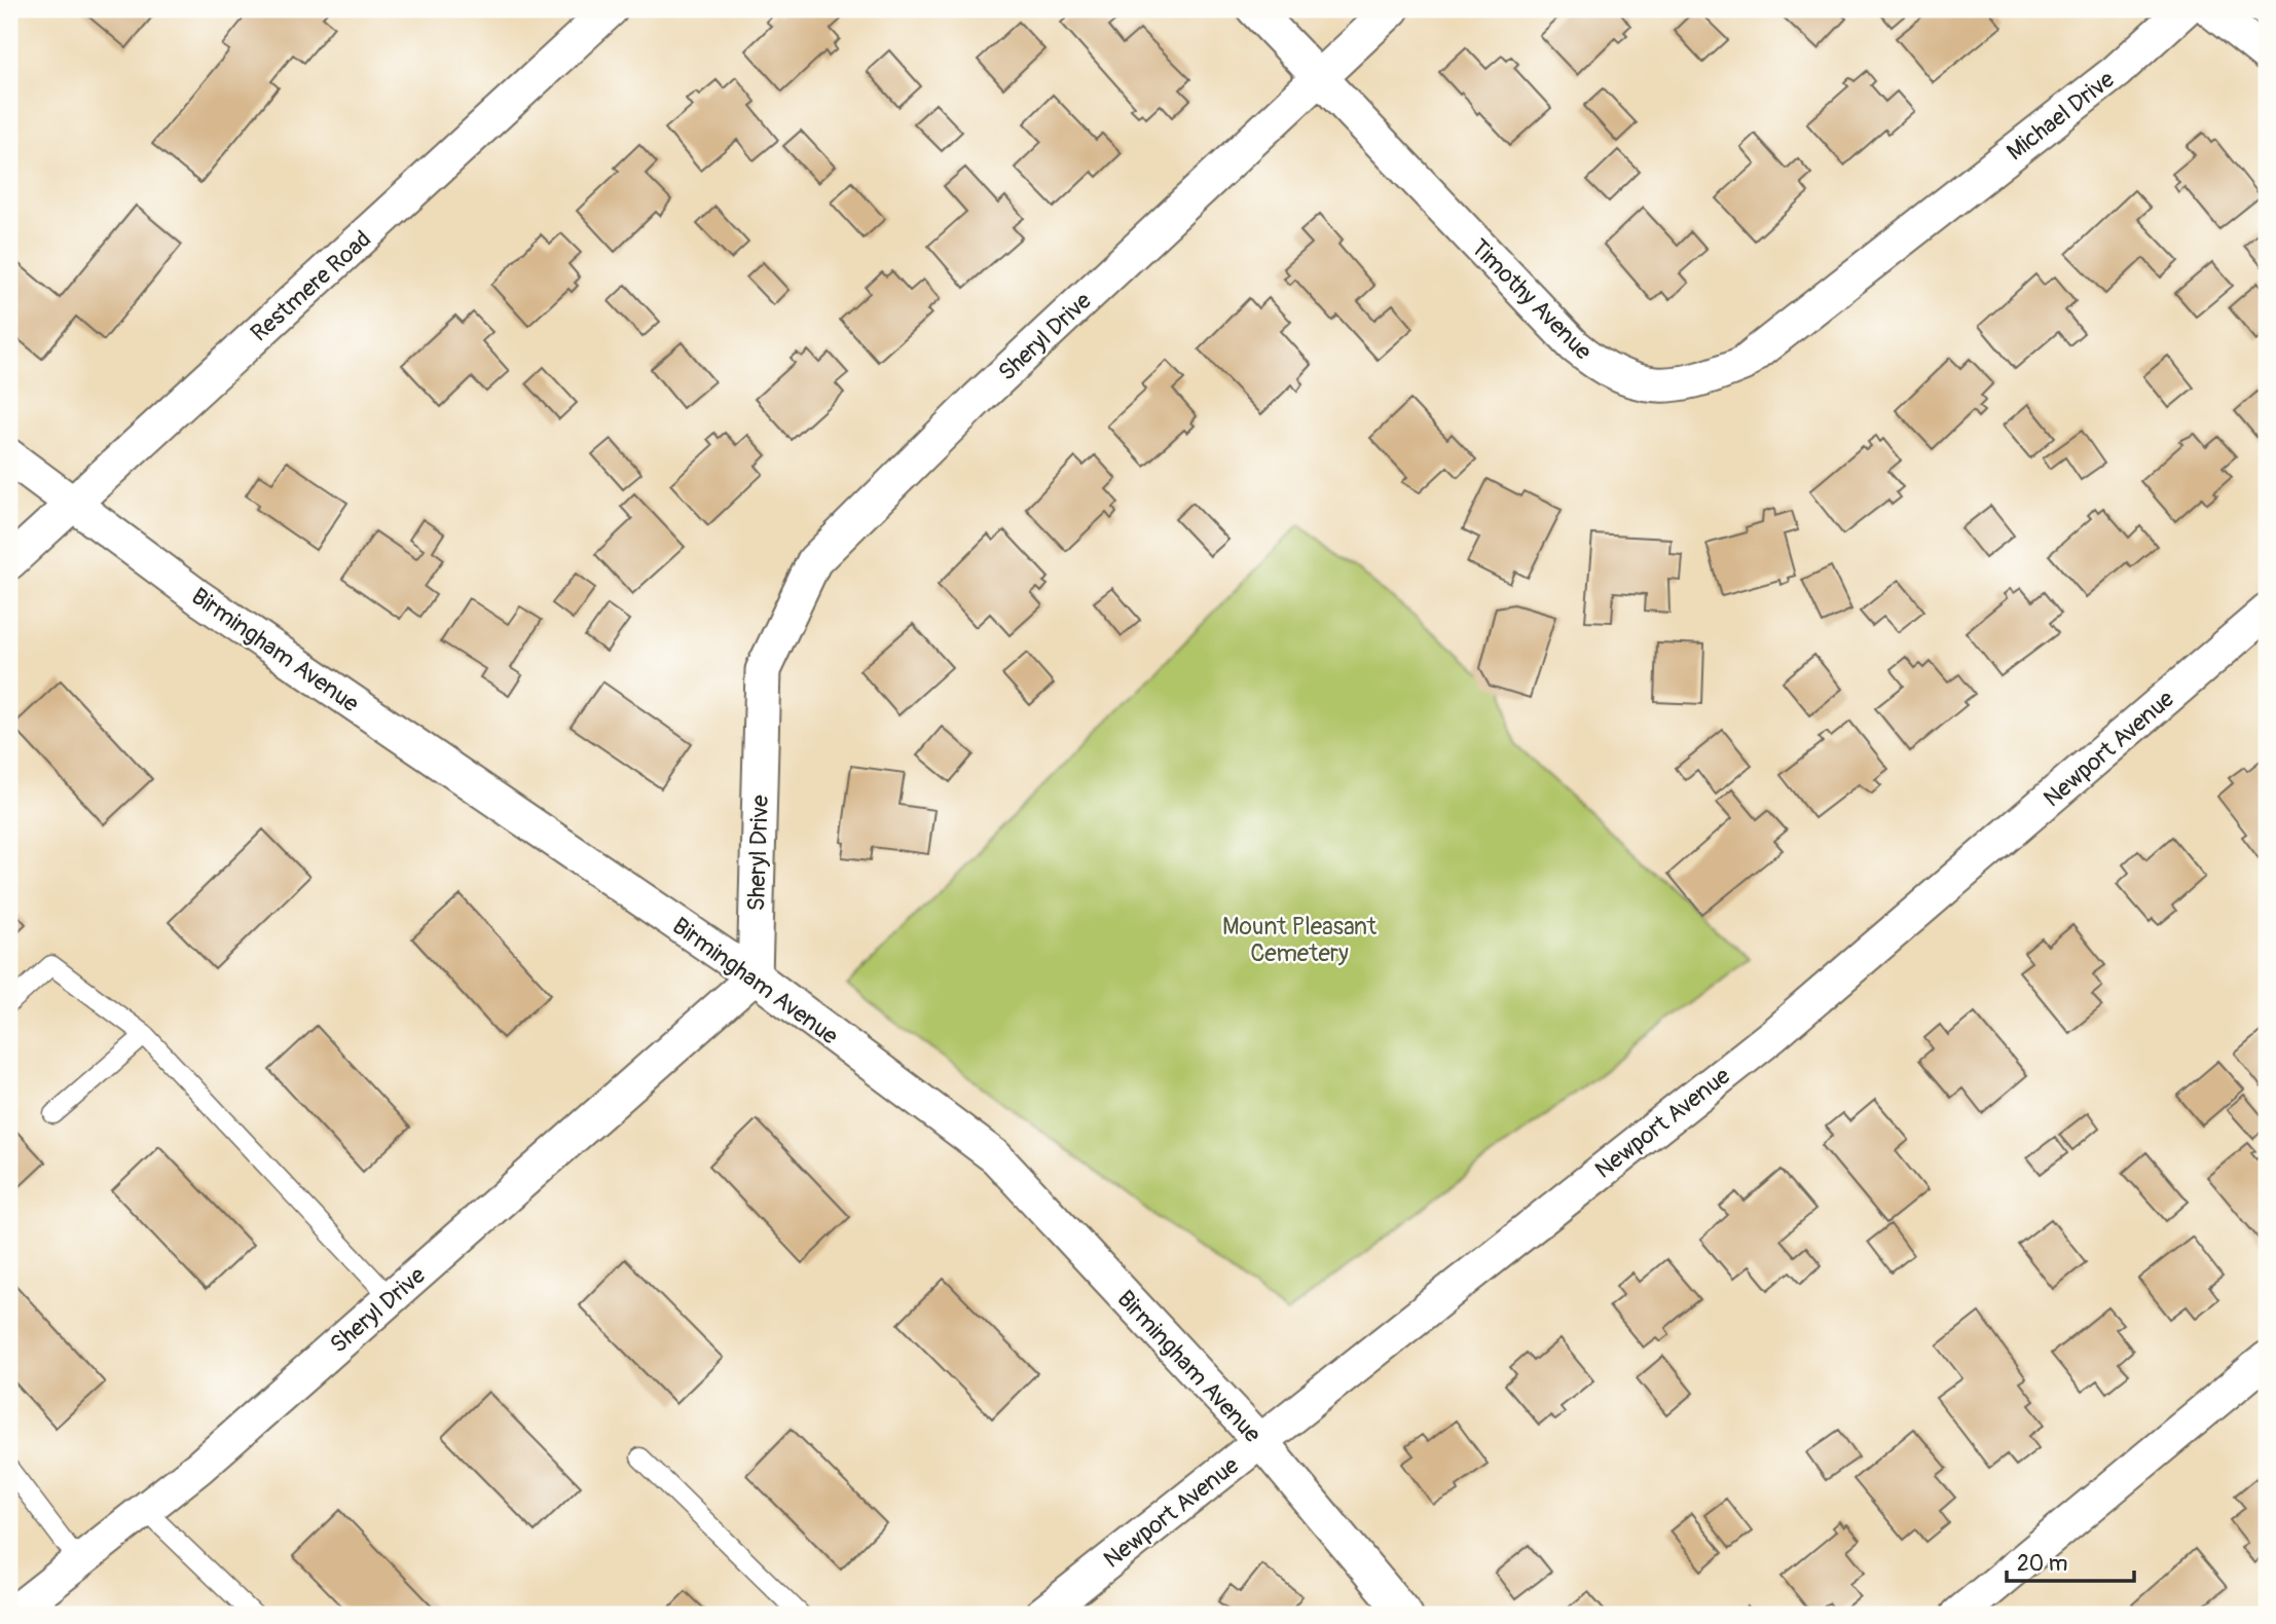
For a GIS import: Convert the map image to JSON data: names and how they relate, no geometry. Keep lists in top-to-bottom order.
{
  "streets": {
    "street": [
      "Michael Drive",
      "Restmere Road",
      "Timothy Avenue",
      "Sheryl Drive",
      "Birmingham Avenue",
      "Newport Avenue"
    ]
  },
  "crossings": [
    ["Michael Drive", "Timothy Avenue"],
    ["Restmere Road", "Birmingham Avenue"],
    ["Timothy Avenue", "Sheryl Drive"],
    ["Sheryl Drive", "Birmingham Avenue"],
    ["Birmingham Avenue", "Newport Avenue"]
  ],
  "parks": ["Mount Pleasant Cemetery"],
  "scale_bar": "20 m"
}
